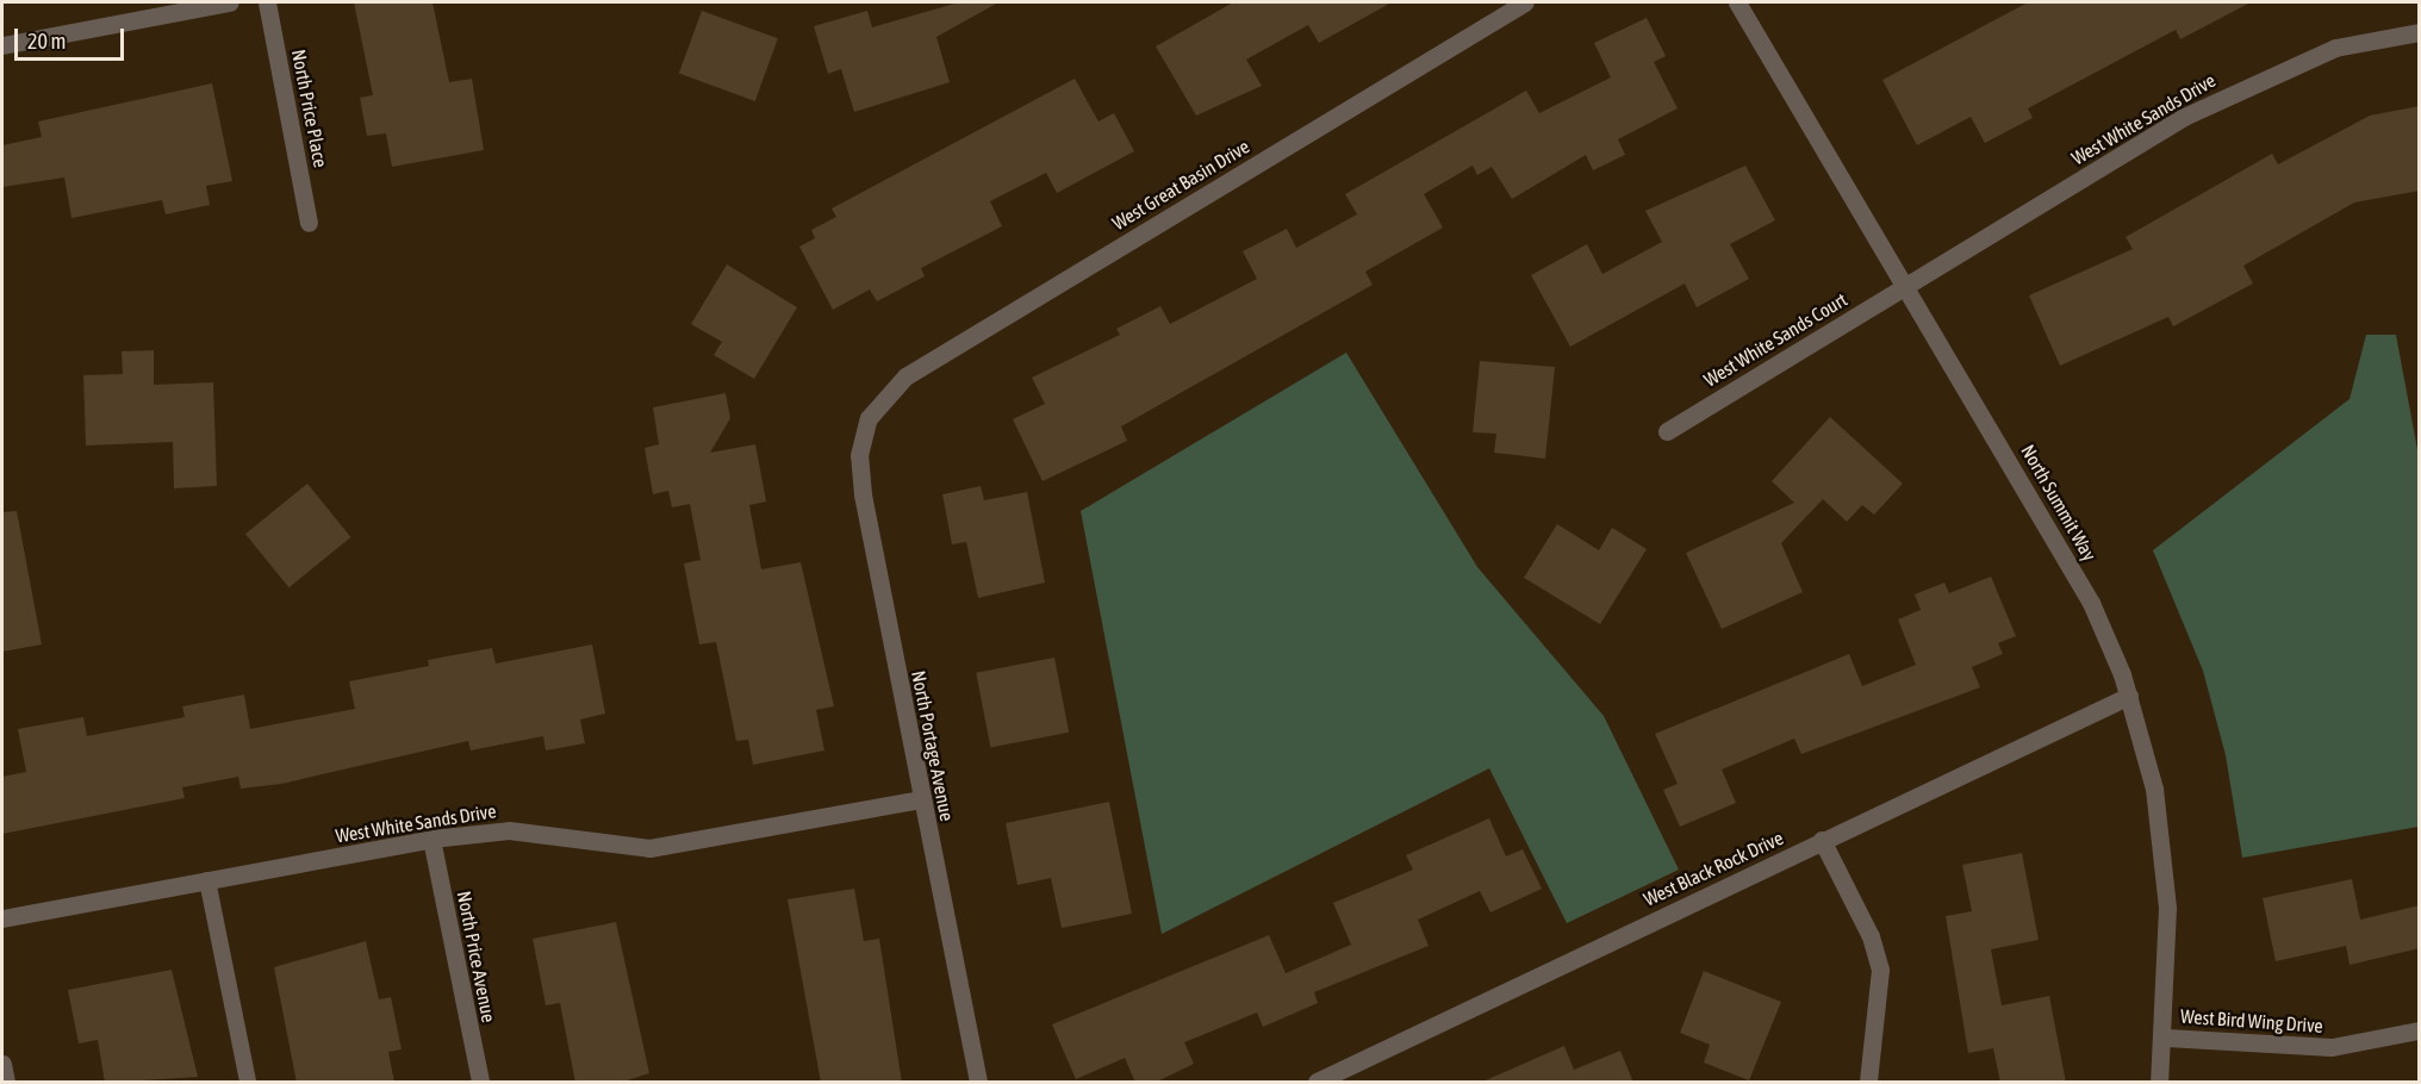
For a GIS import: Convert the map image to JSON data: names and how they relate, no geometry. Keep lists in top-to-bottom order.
{
  "streets": {
    "street": [
      "North Price Place",
      "West White Sands Drive",
      "West Great Basin Drive",
      "West White Sands Court",
      "North Summit Way",
      "North Portage Avenue",
      "West Black Rock Drive",
      "North Price Avenue",
      "West Bird Wing Drive"
    ]
  },
  "crossings": [
    ["West White Sands Drive", "West White Sands Court"],
    ["West White Sands Drive", "North Summit Way"],
    ["West White Sands Drive", "North Portage Avenue"],
    ["West White Sands Drive", "North Price Avenue"],
    ["West Great Basin Drive", "North Portage Avenue"],
    ["West White Sands Court", "North Summit Way"],
    ["North Summit Way", "West Black Rock Drive"],
    ["North Summit Way", "West Bird Wing Drive"]
  ],
  "scale_bar": "20 m"
}
